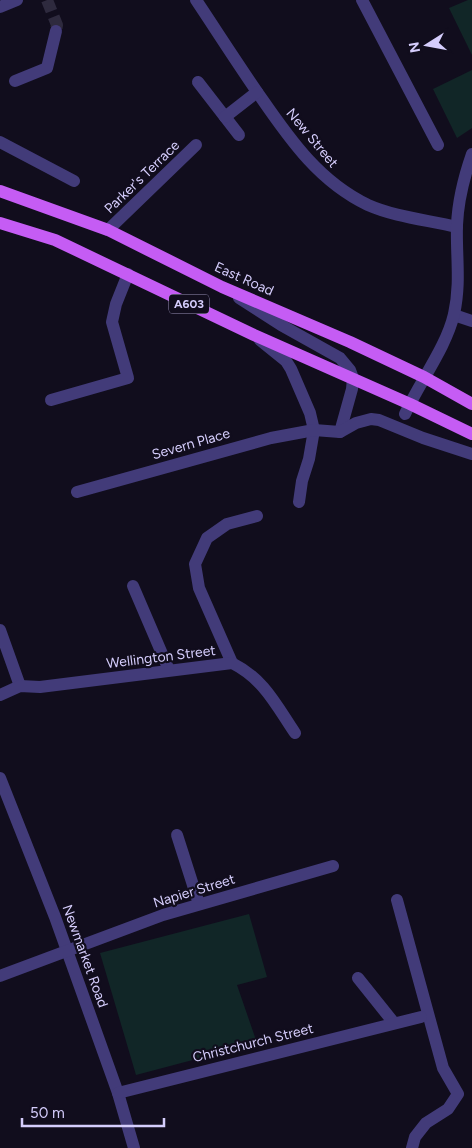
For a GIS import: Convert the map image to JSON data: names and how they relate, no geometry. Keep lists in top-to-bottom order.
{
  "streets": {
    "main road": ["East Road", "A603"],
    "street": [
      "New Street",
      "Parker's Terrace",
      "Severn Place",
      "Wellington Street",
      "Napier Street",
      "Newmarket Road",
      "Christchurch Street"
    ]
  },
  "crossings": [
    ["Parker's Terrace", "East Road"],
    ["Napier Street", "Newmarket Road"],
    ["Newmarket Road", "Christchurch Street"]
  ],
  "scale_bar": "50 m",
  "north": "left"
}
